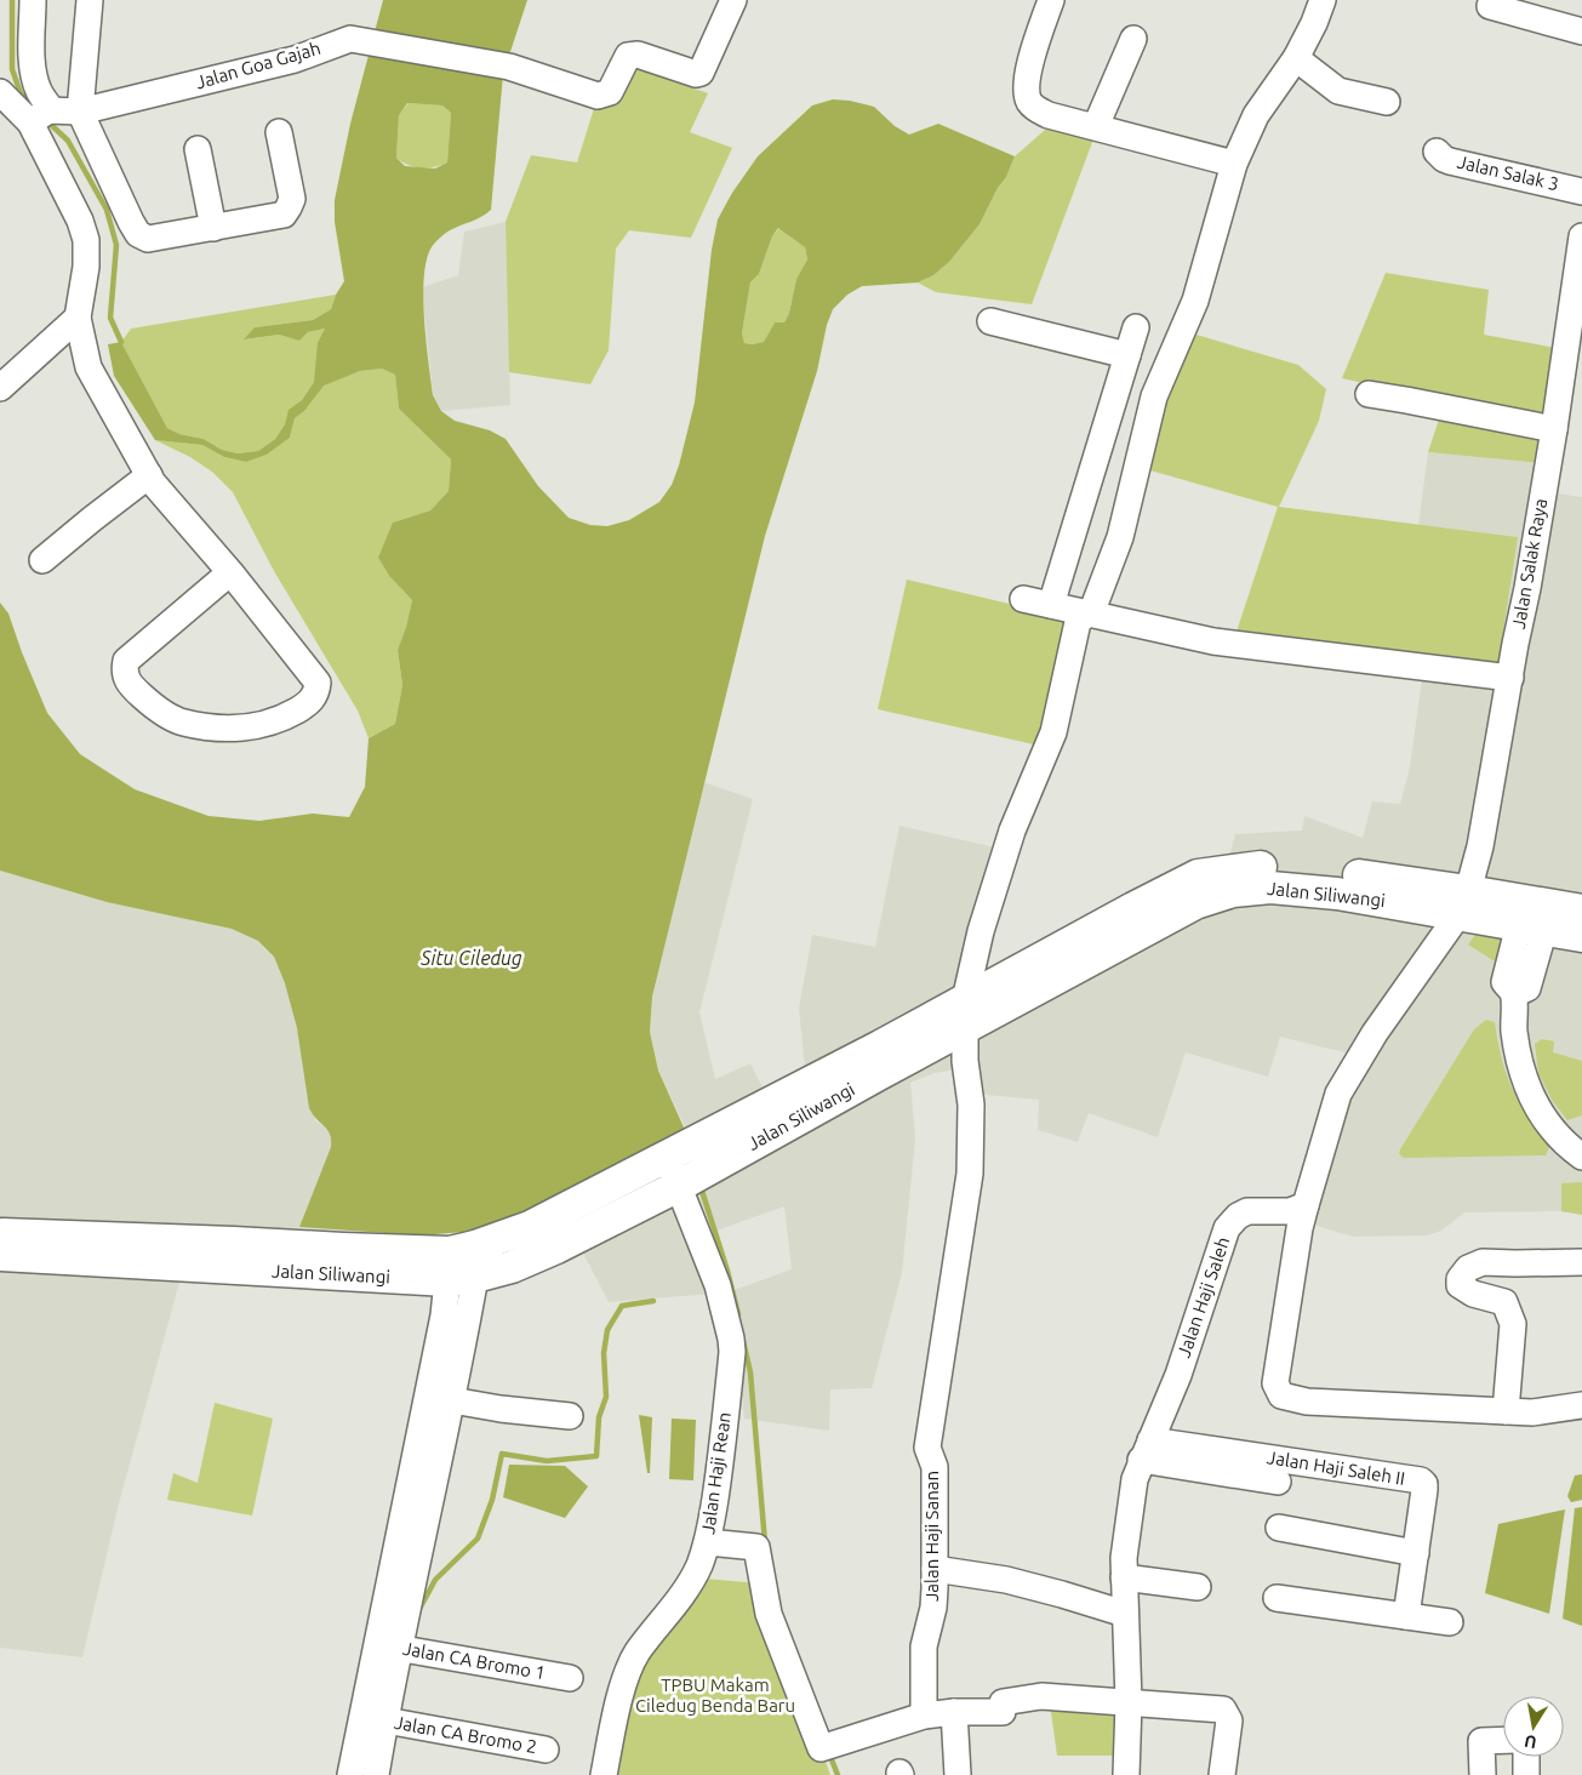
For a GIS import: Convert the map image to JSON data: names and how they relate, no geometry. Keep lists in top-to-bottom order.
{
  "streets": {
    "main road": ["Jalan Siliwangi"],
    "street": [
      "Jalan Goa Gajah",
      "Jalan Salak 3",
      "Jalan Salak Raya",
      "Jalan Haji Saleh",
      "Jalan Haji Saleh II",
      "Jalan Haji Rean",
      "Jalan Haji Sanan",
      "Jalan CA Bromo 1",
      "Jalan CA Bromo 2"
    ]
  },
  "crossings": [
    ["Jalan Salak Raya", "Jalan Siliwangi"],
    ["Jalan Siliwangi", "Jalan Haji Rean"],
    ["Jalan Siliwangi", "Jalan Haji Sanan"],
    ["Jalan Haji Saleh", "Jalan Haji Saleh II"]
  ],
  "water": ["Situ Ciledug"],
  "parks": ["TPBU Makam Ciledug Benda Baru"],
  "north": "bottom"
}
